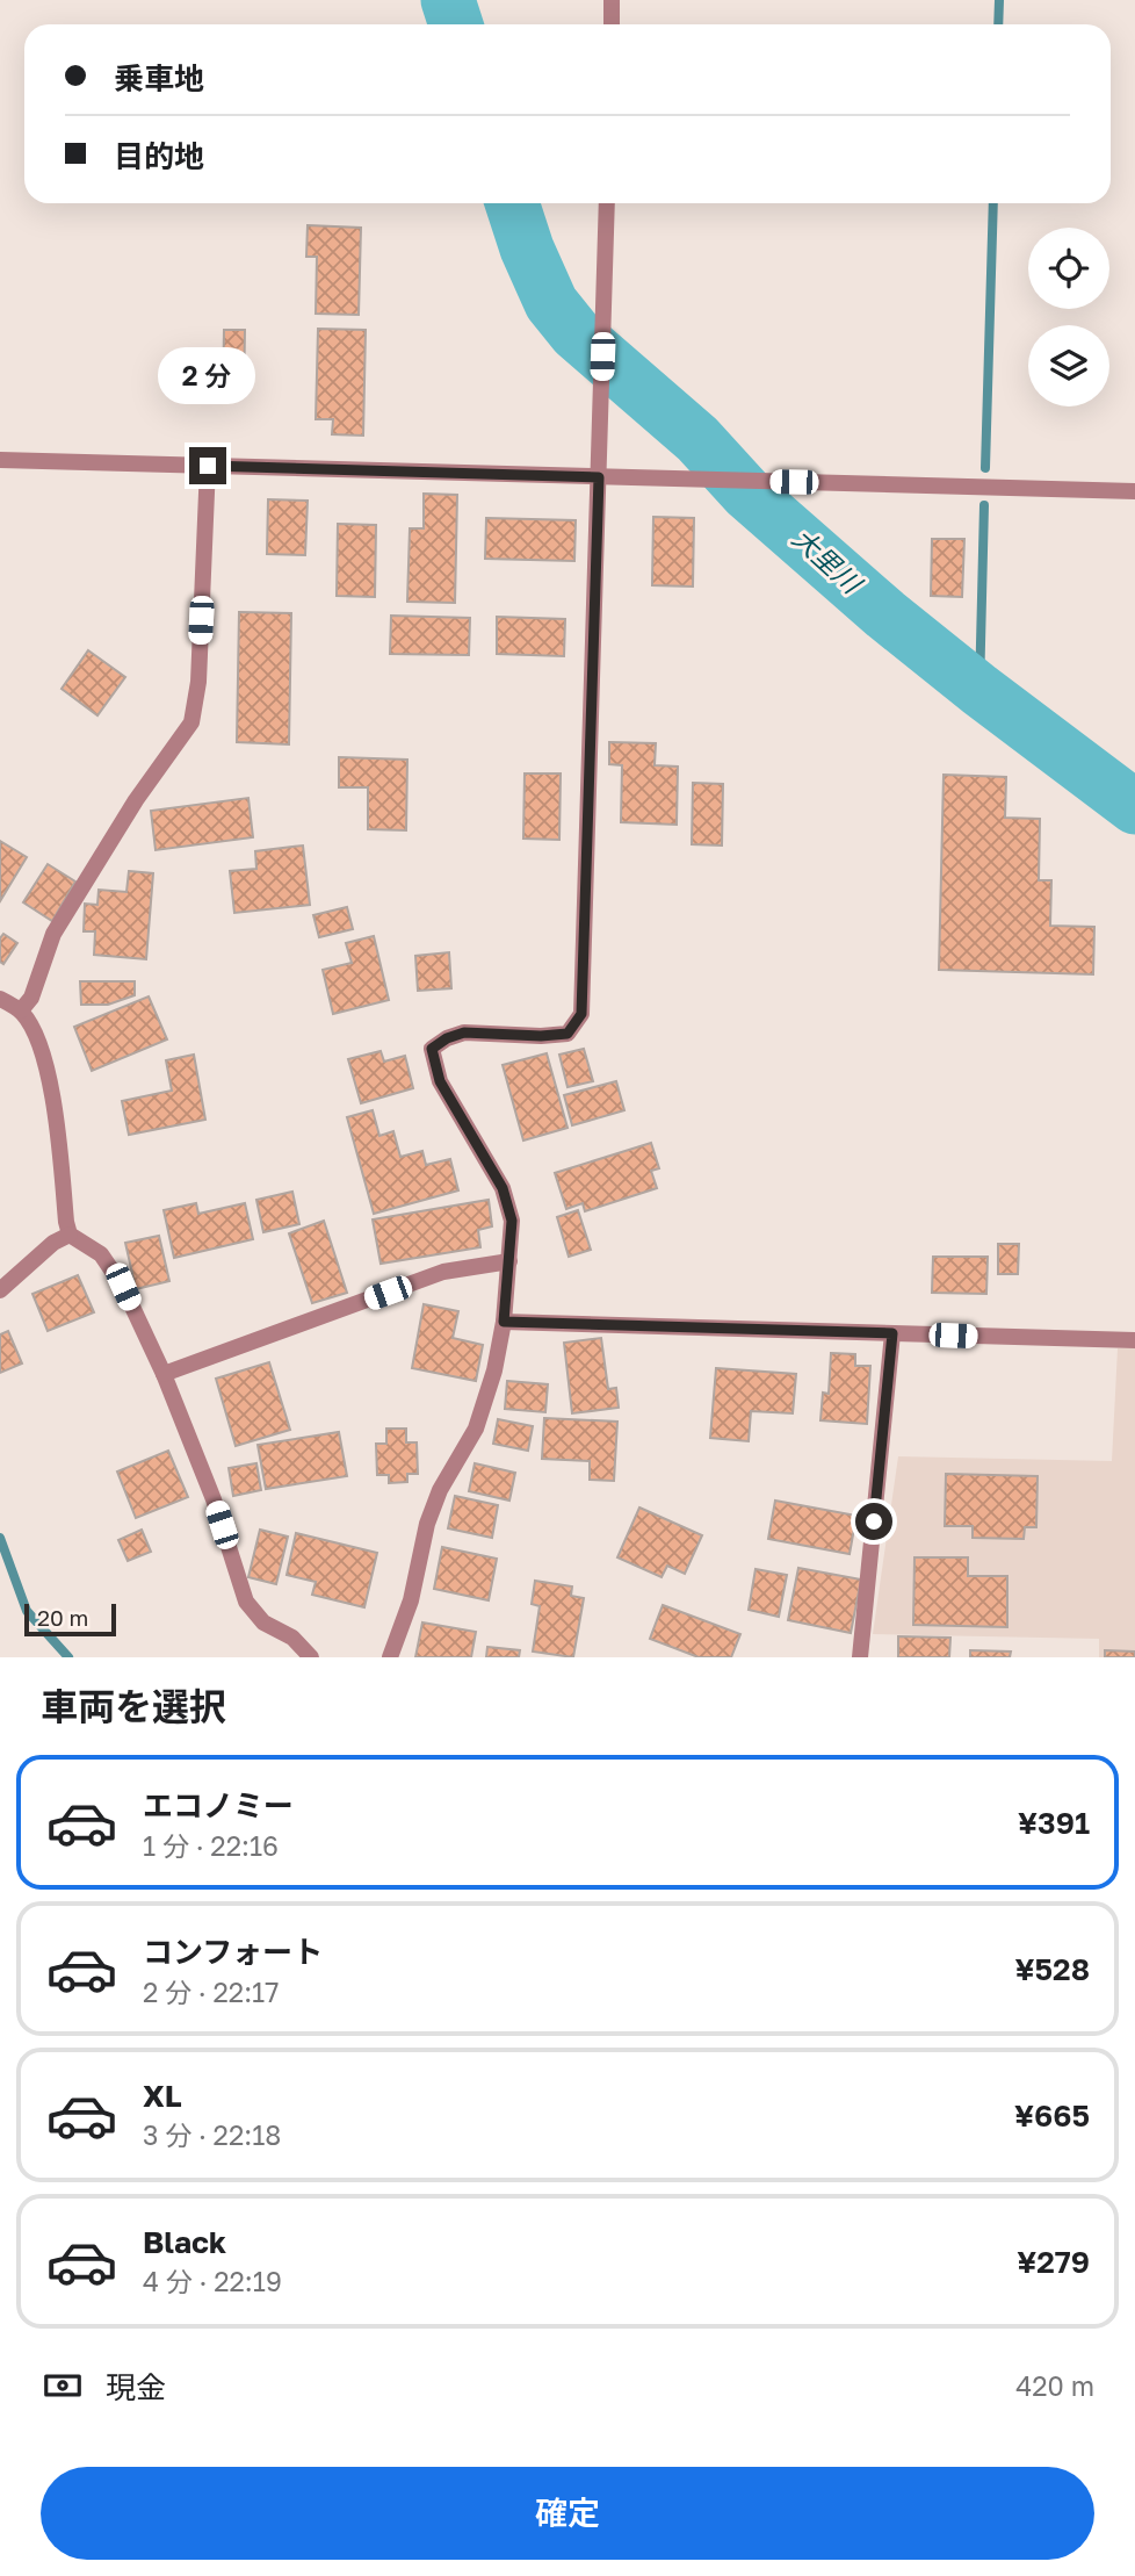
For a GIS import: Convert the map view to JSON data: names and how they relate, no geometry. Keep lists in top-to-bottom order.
{
  "water": ["大里川"],
  "scale_bar": "20 m",
  "page": {
    "banner": ["乗車地", "目的地"],
    "bubble": "2 分",
    "scale": "20 m",
    "heading": "車両を選択",
    "list": [
      {
        "name": "エコノミー",
        "note": "1 分 · 22:16",
        "value": "¥391"
      },
      {
        "name": "コンフォート",
        "note": "2 分 · 22:17",
        "value": "¥528"
      },
      {
        "name": "XL",
        "note": "3 分 · 22:18",
        "value": "¥665"
      },
      {
        "name": "Black",
        "note": "4 分 · 22:19",
        "value": "¥279"
      }
    ],
    "pay": ["現金", "420 m"],
    "buttons": "確定"
  }
}
